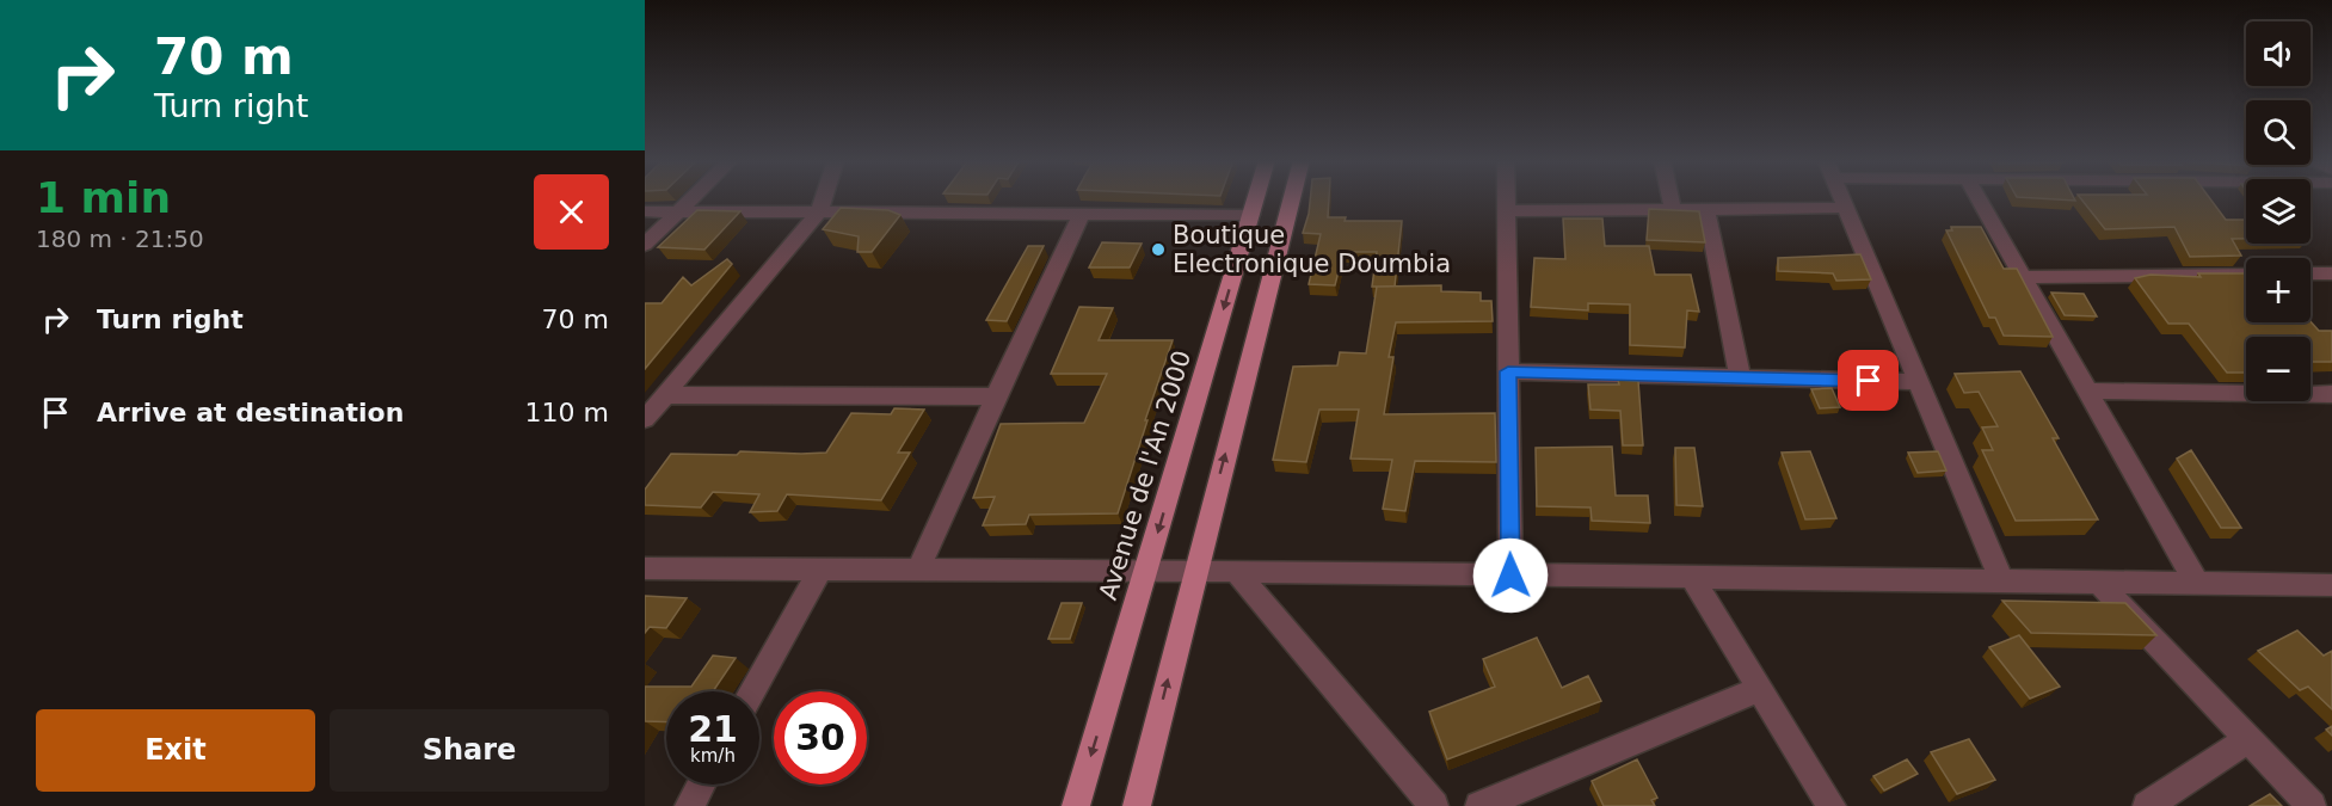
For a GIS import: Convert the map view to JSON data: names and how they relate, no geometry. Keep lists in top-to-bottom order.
{
  "streets": {
    "main road": ["Avenue de l'An 2000"]
  },
  "places": ["Boutique Electronique Doumbia"],
  "page": {
    "turn": ["70 m", "Turn right"],
    "map_buttons": ["+", "−"],
    "heading": ["1 min", "180 m · 21:50"],
    "list": [
      {
        "name": "Turn right",
        "value": "70 m"
      },
      {
        "name": "Arrive at destination",
        "value": "110 m"
      }
    ],
    "speed": "21 km/h",
    "limit": "30",
    "buttons": ["Exit", "Share"]
  }
}
